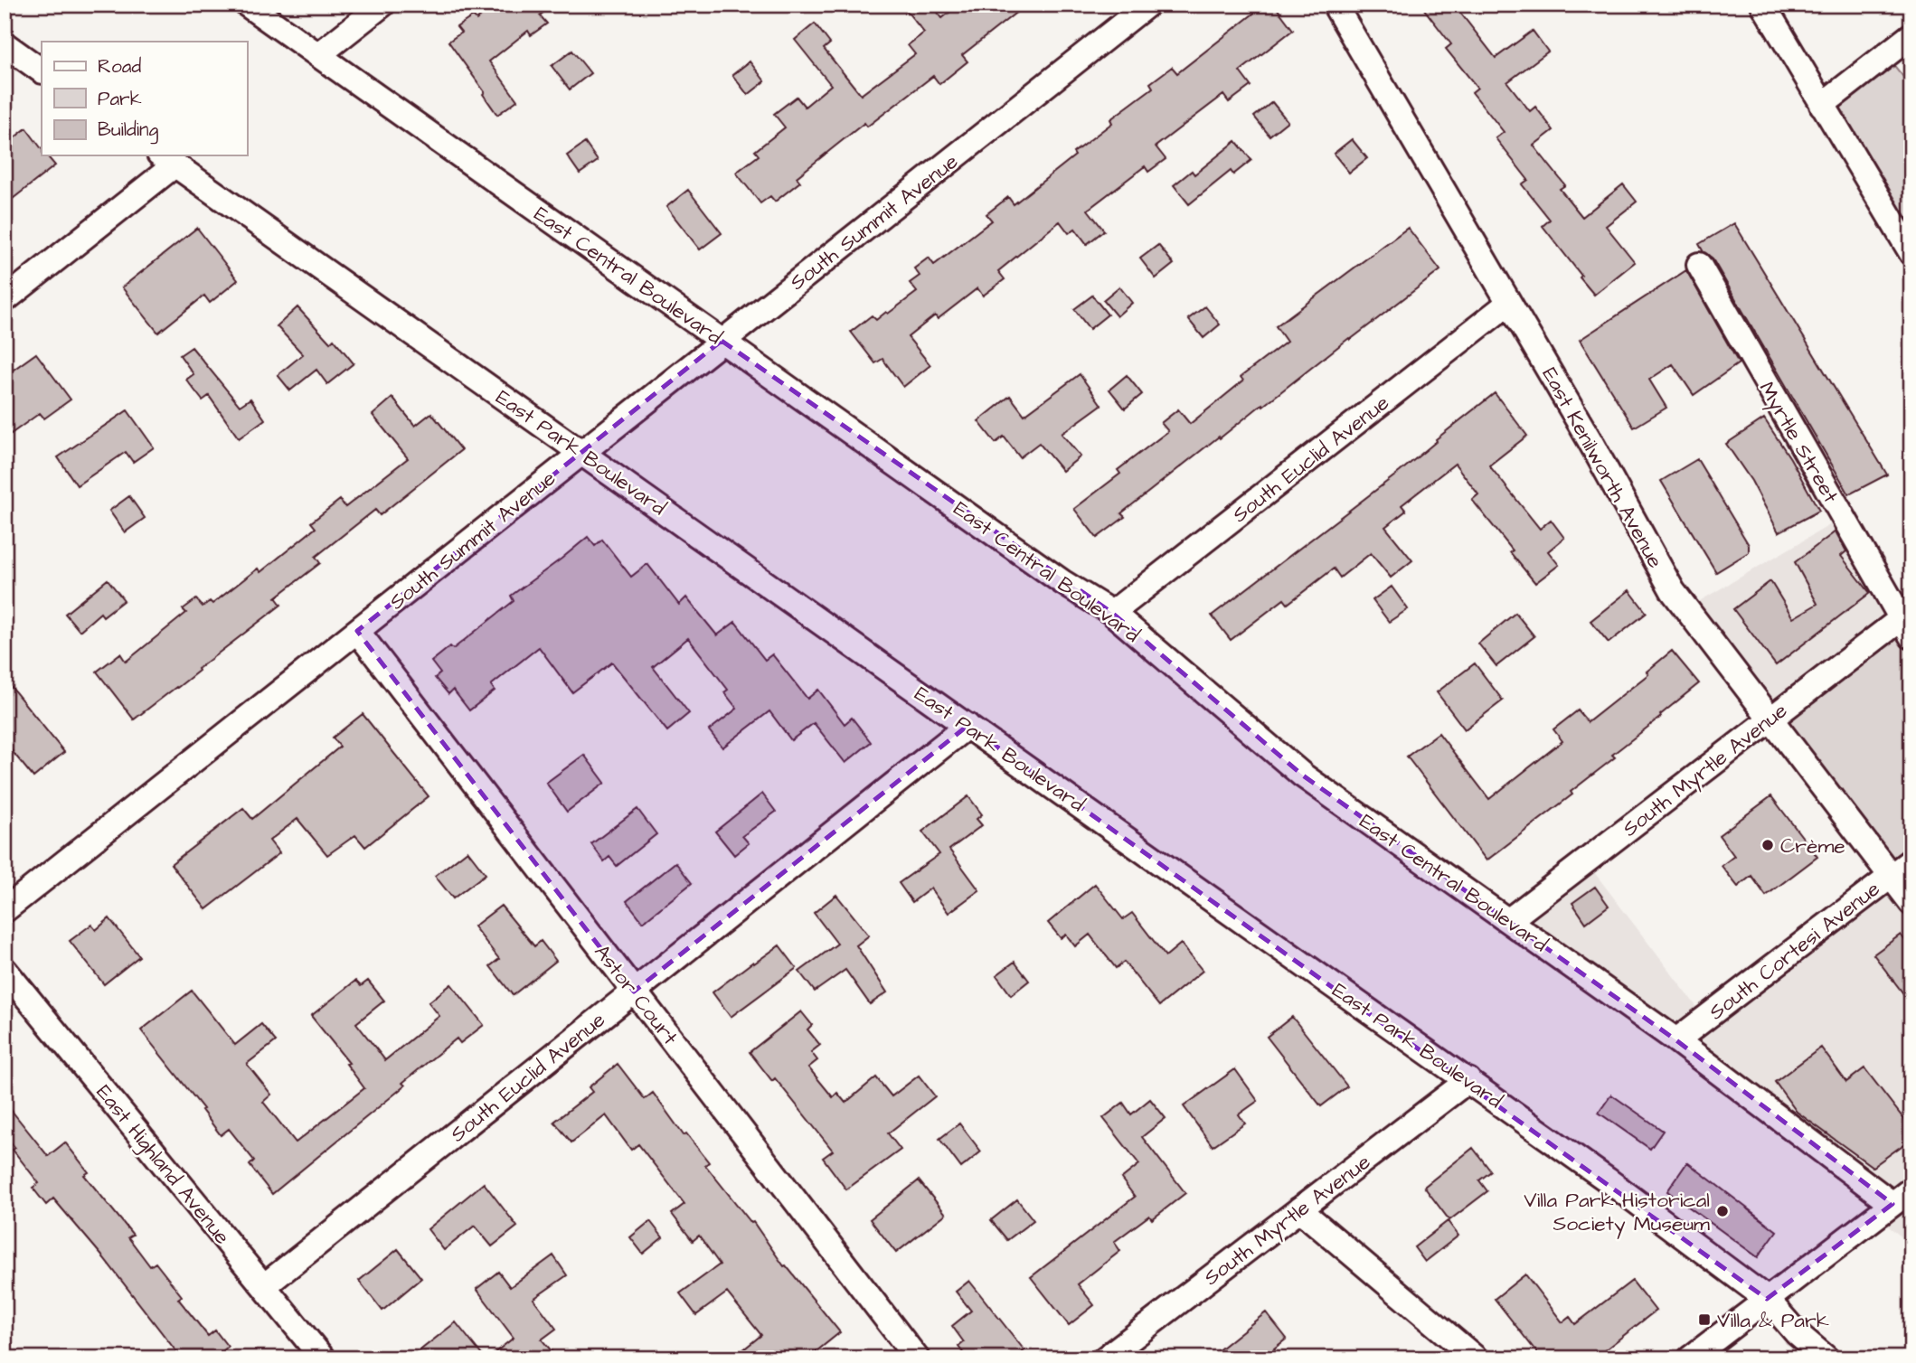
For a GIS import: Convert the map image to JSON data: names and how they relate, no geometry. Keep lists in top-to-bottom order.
{
  "streets": {
    "street": [
      "South Summit Avenue",
      "East Central Boulevard",
      "Myrtle Street",
      "East Park Boulevard",
      "South Euclid Avenue",
      "East Kenilworth Avenue",
      "South Myrtle Avenue",
      "South Cortesi Avenue",
      "Astor Court",
      "East Highland Avenue"
    ]
  },
  "crossings": [
    ["South Summit Avenue", "East Central Boulevard"],
    ["South Summit Avenue", "East Park Boulevard"],
    ["South Summit Avenue", "Astor Court"],
    ["East Central Boulevard", "South Euclid Avenue"],
    ["East Central Boulevard", "South Myrtle Avenue"],
    ["East Central Boulevard", "South Cortesi Avenue"],
    ["Myrtle Street", "South Myrtle Avenue"],
    ["East Park Boulevard", "South Euclid Avenue"],
    ["East Park Boulevard", "South Myrtle Avenue"],
    ["South Euclid Avenue", "East Kenilworth Avenue"],
    ["South Euclid Avenue", "Astor Court"],
    ["South Euclid Avenue", "East Highland Avenue"],
    ["East Kenilworth Avenue", "South Myrtle Avenue"],
    ["East Kenilworth Avenue", "South Cortesi Avenue"]
  ],
  "places": {
    "other": ["Crème", "Villa Park Historical Society Museum"],
    "transit": ["Villa & Park"]
  },
  "legend": ["Road", "Park", "Building"]
}
